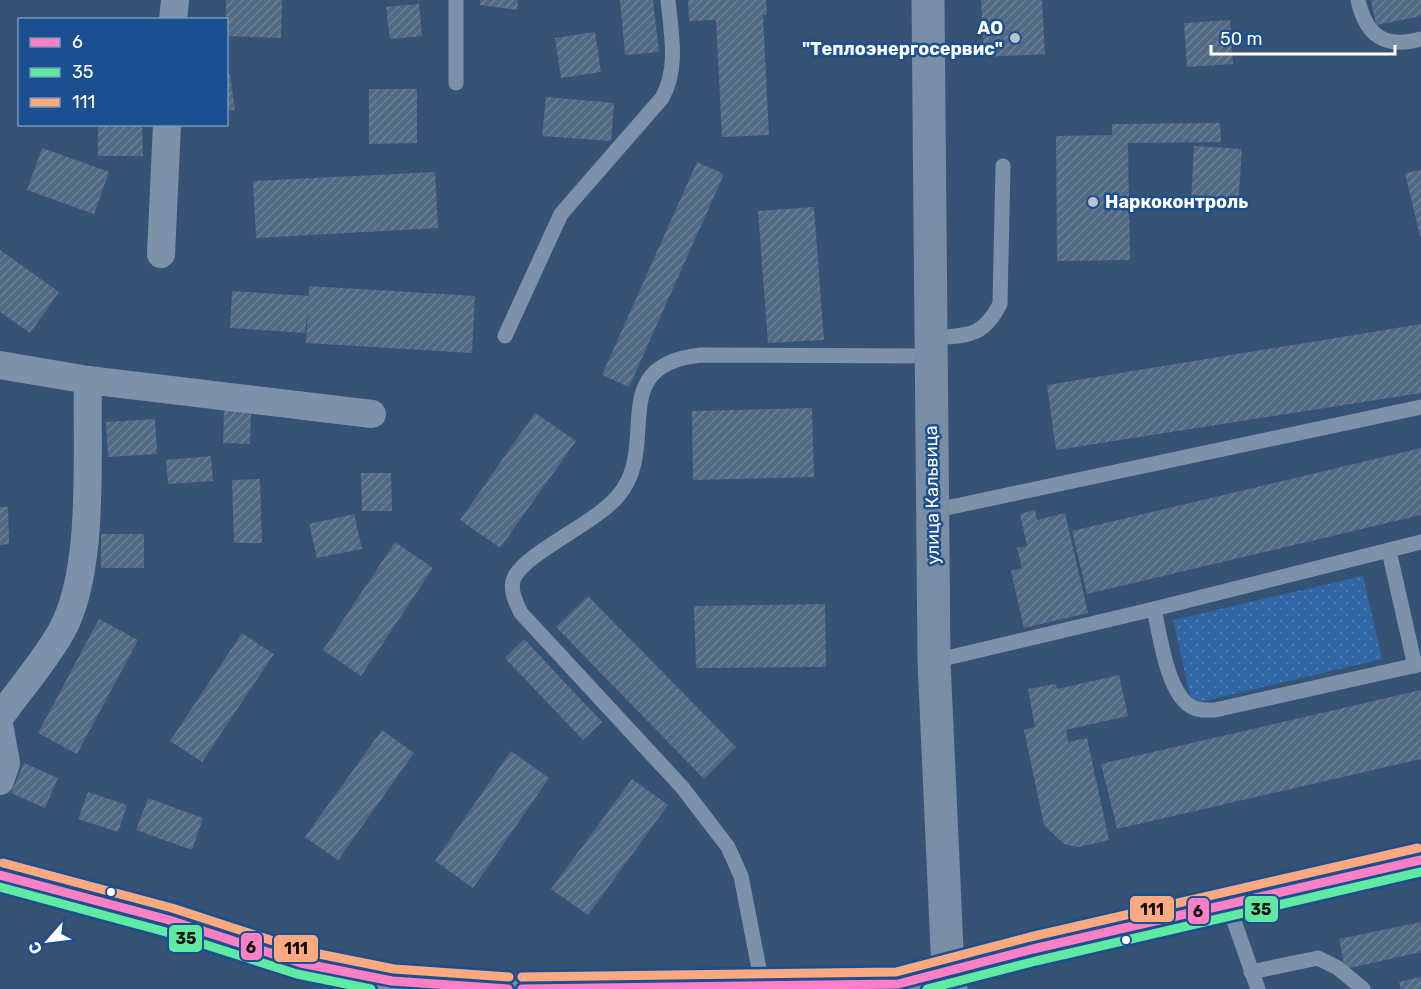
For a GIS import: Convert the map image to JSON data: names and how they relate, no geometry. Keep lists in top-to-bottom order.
{
  "streets": {
    "main road": ["улица Кальвица"]
  },
  "places": ["АО \"Теплоэнергосервис\"", "Наркоконтроль"],
  "lines": ["transit line 111", "transit line 6", "transit line 35"],
  "legend": ["6", "35", "111"],
  "scale_bar": "50 m",
  "north": "bottom left"
}
